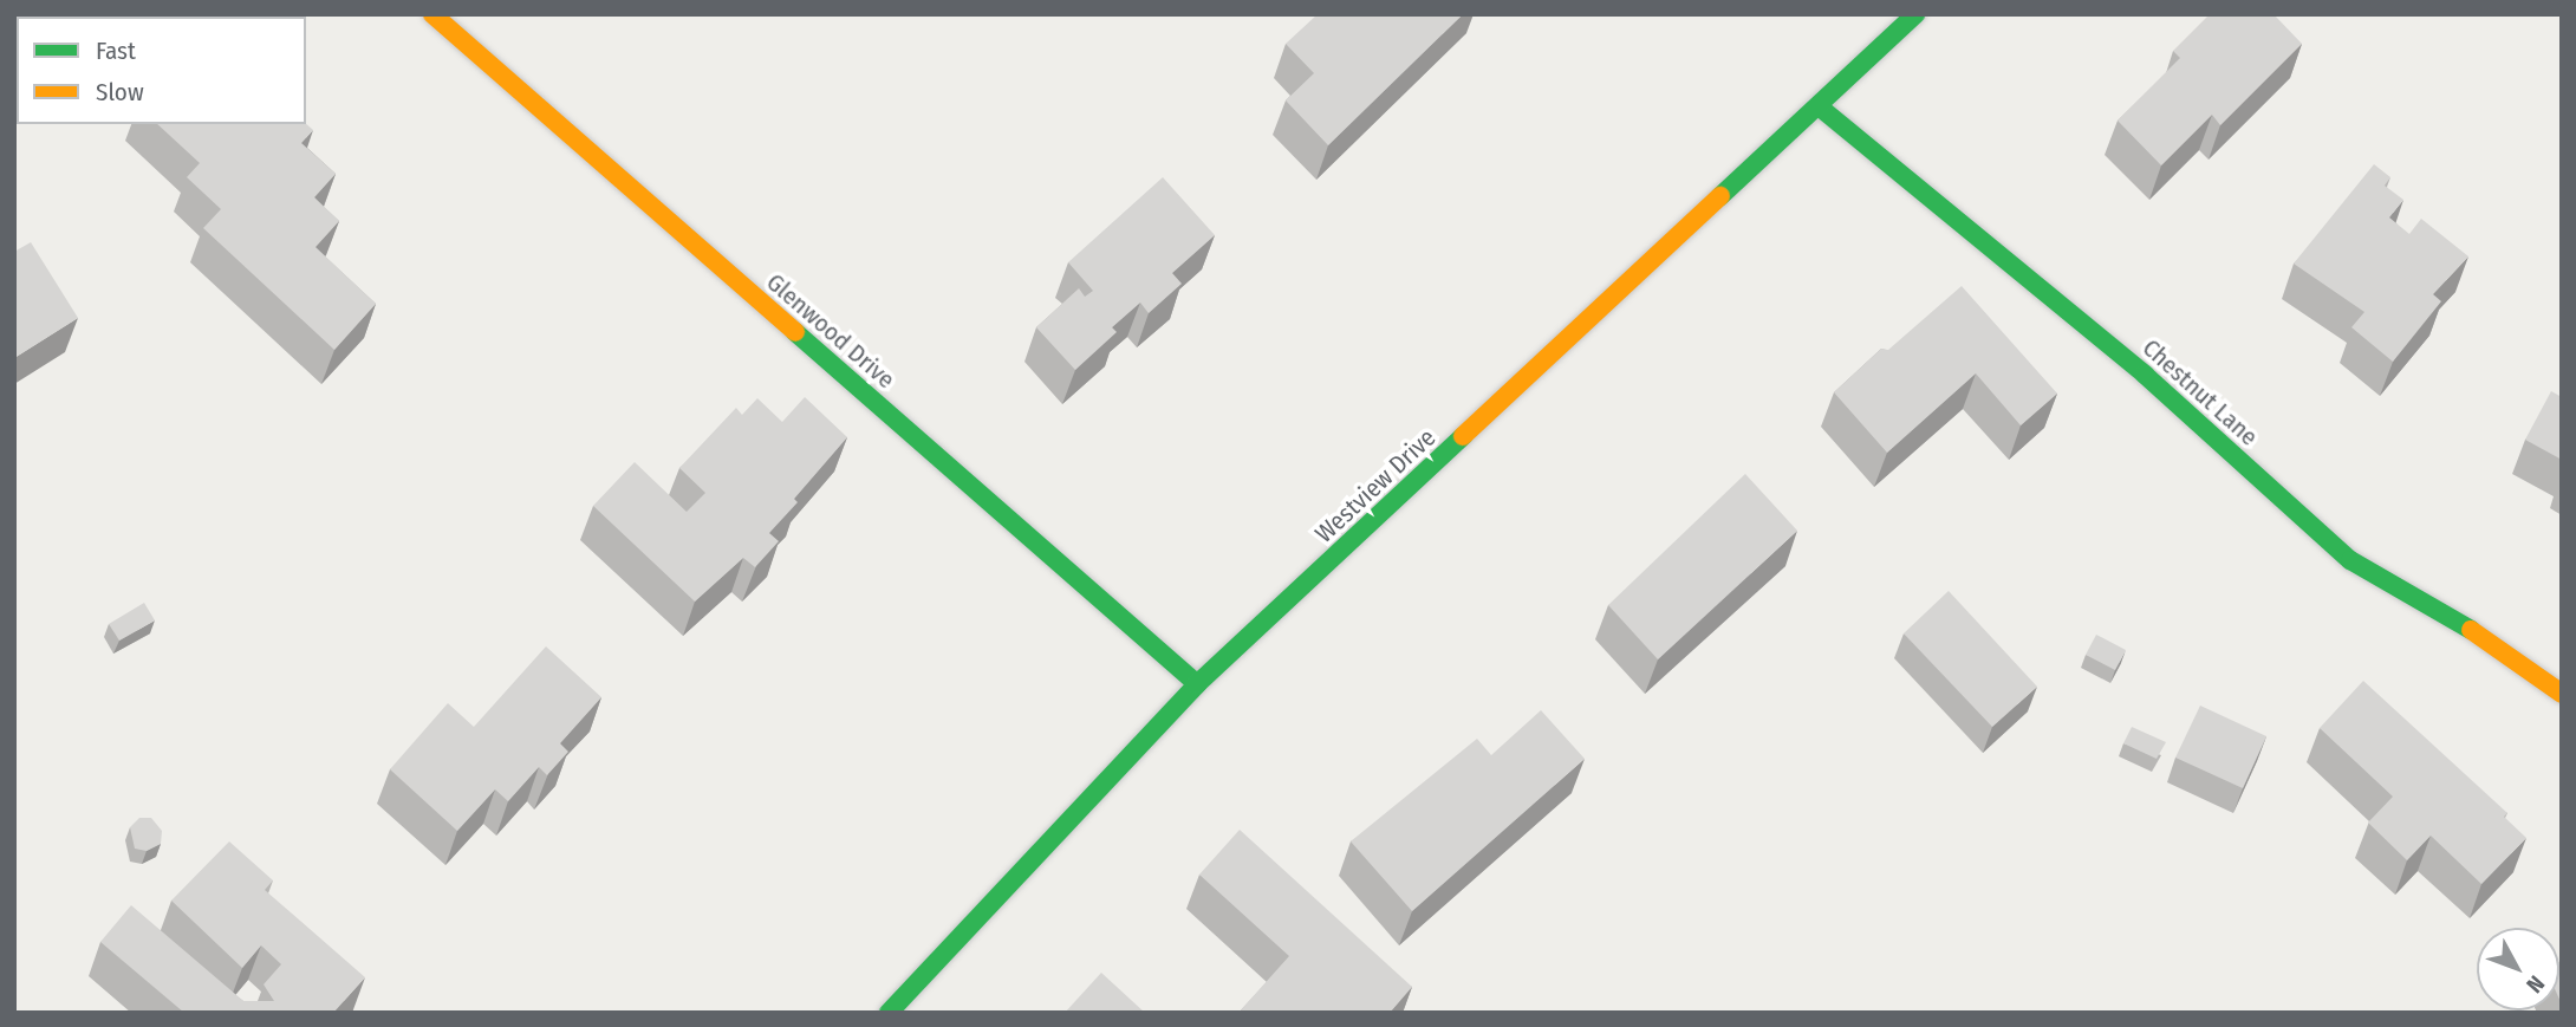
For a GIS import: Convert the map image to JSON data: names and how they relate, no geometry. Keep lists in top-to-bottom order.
{
  "streets": {
    "street": ["Glenwood Drive", "Chestnut Lane", "Westview Drive"]
  },
  "crossings": [
    ["Glenwood Drive", "Westview Drive"],
    ["Chestnut Lane", "Westview Drive"]
  ],
  "legend": ["Fast", "Slow"],
  "north": "bottom right"
}
